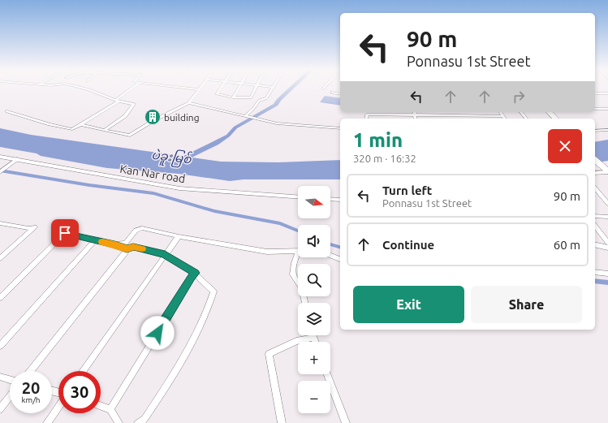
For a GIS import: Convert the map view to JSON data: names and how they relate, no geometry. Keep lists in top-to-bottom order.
{
  "streets": {
    "street": ["Kan Nar road"]
  },
  "water": ["ပဲခူးမြစ်"],
  "places": {
    "building": ["building"]
  },
  "north": "right",
  "page": {
    "turn": ["90 m", "Ponnasu 1st Street"],
    "heading": ["1 min", "320 m · 16:32"],
    "list": [
      {
        "name": "Turn left",
        "note": "Ponnasu 1st Street",
        "value": "90 m"
      },
      {
        "name": "Continue",
        "value": "60 m"
      }
    ],
    "map_buttons": ["+", "−"],
    "buttons": ["Exit", "Share"],
    "speed": "20 km/h",
    "limit": "30"
  }
}
